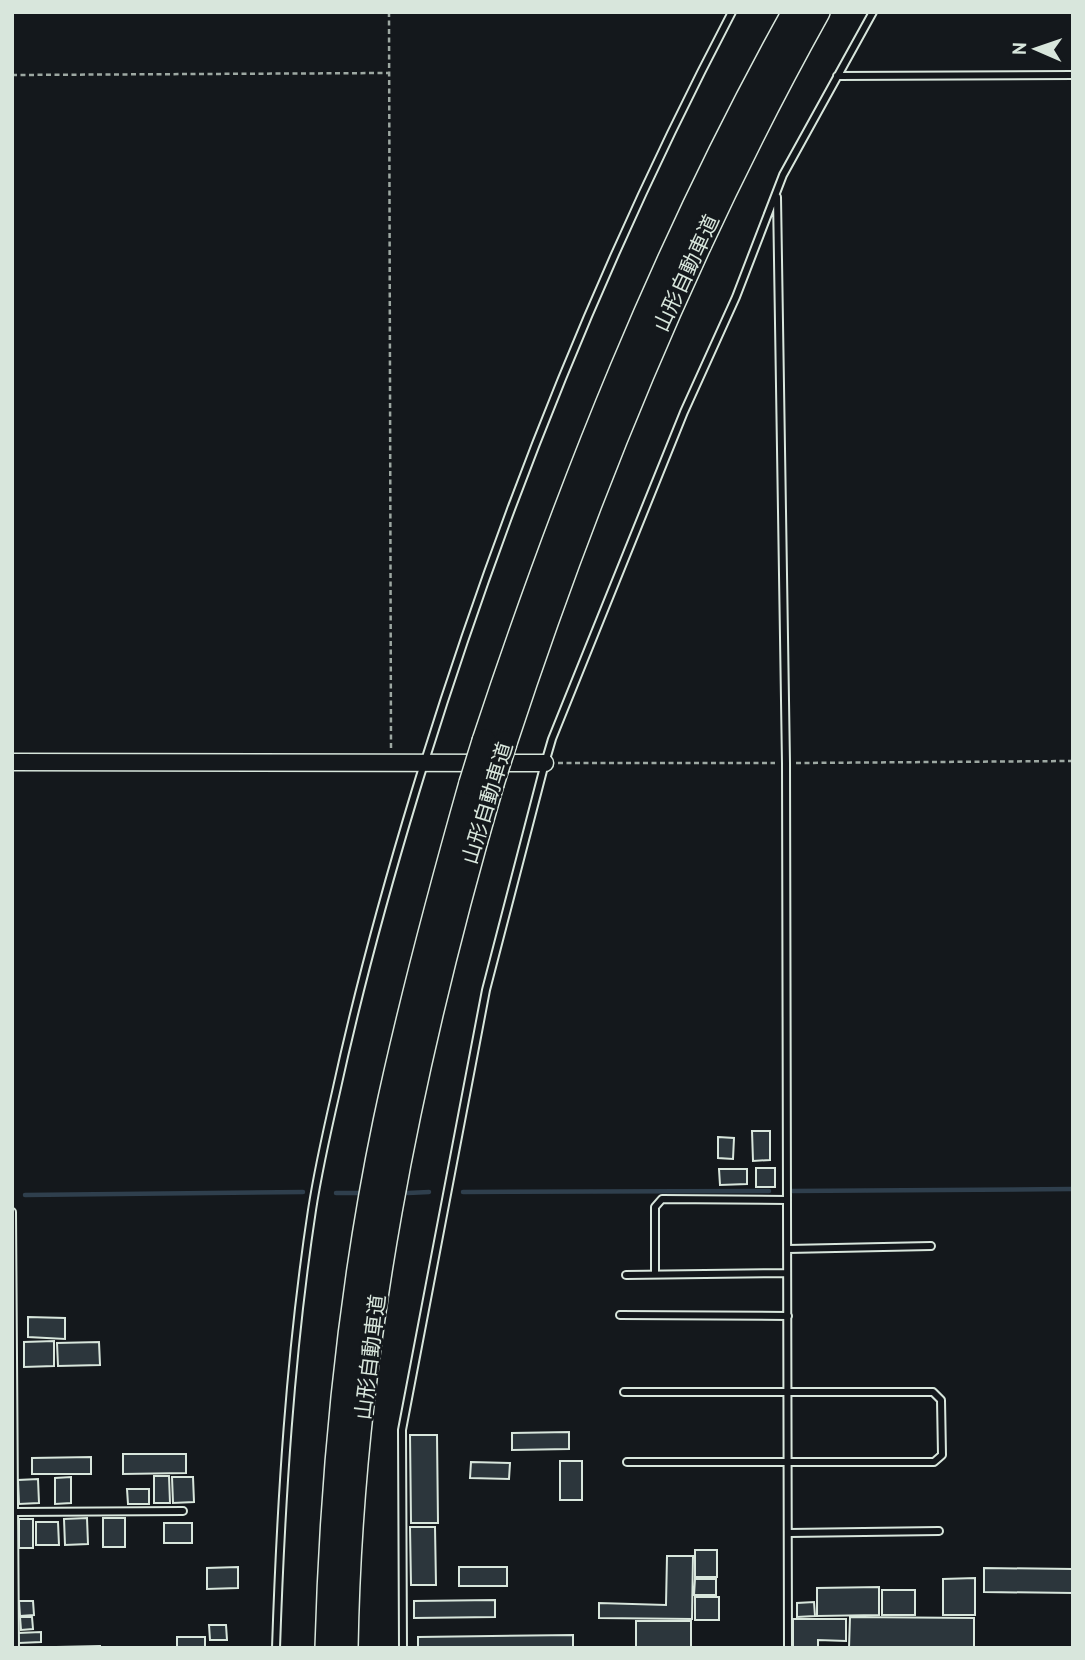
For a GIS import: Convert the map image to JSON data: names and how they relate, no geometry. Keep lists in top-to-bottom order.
{
  "streets": {
    "highway": ["山形自動車道"]
  },
  "north": "left"
}
